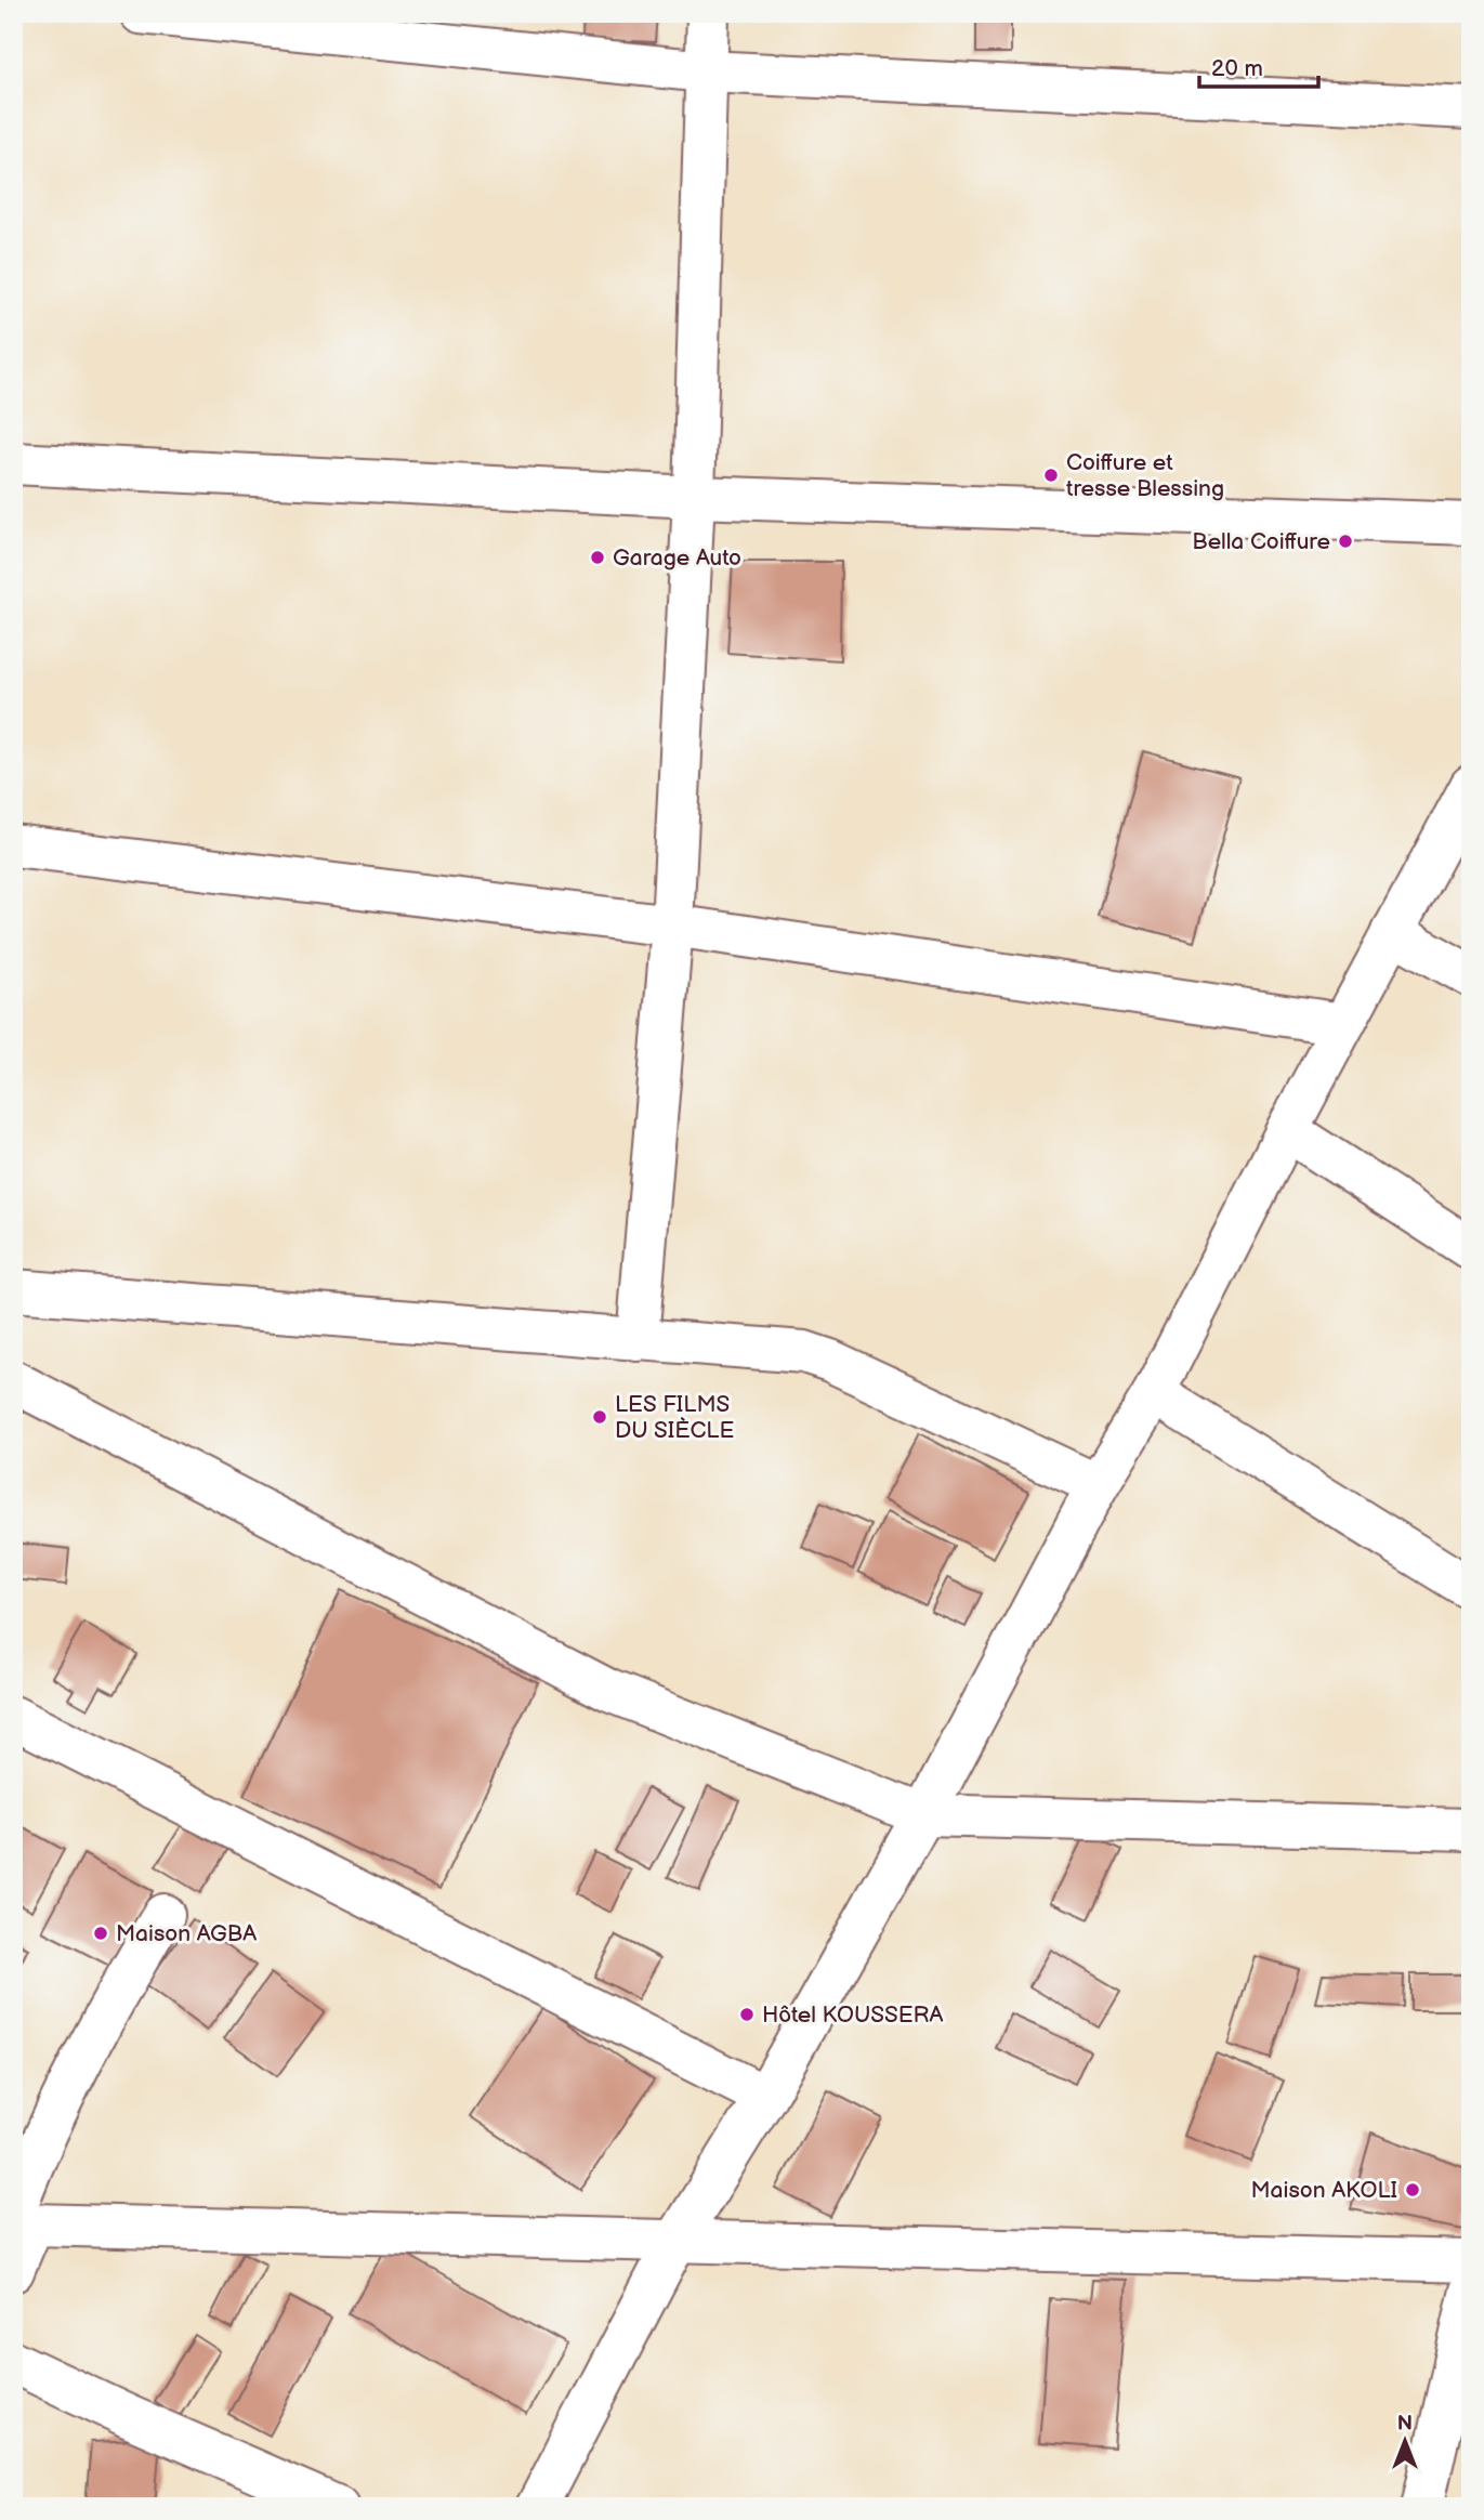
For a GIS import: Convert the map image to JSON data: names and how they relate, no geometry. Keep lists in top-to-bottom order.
{
  "places": [
    "Coiffure et tresse Blessing",
    "Bella Coiffure",
    "Garage Auto",
    "LES FILMS DU SIÈCLE",
    "Maison AGBA",
    "Hôtel KOUSSERA",
    "Maison AKOLI"
  ],
  "scale_bar": "20 m",
  "north": "top"
}
